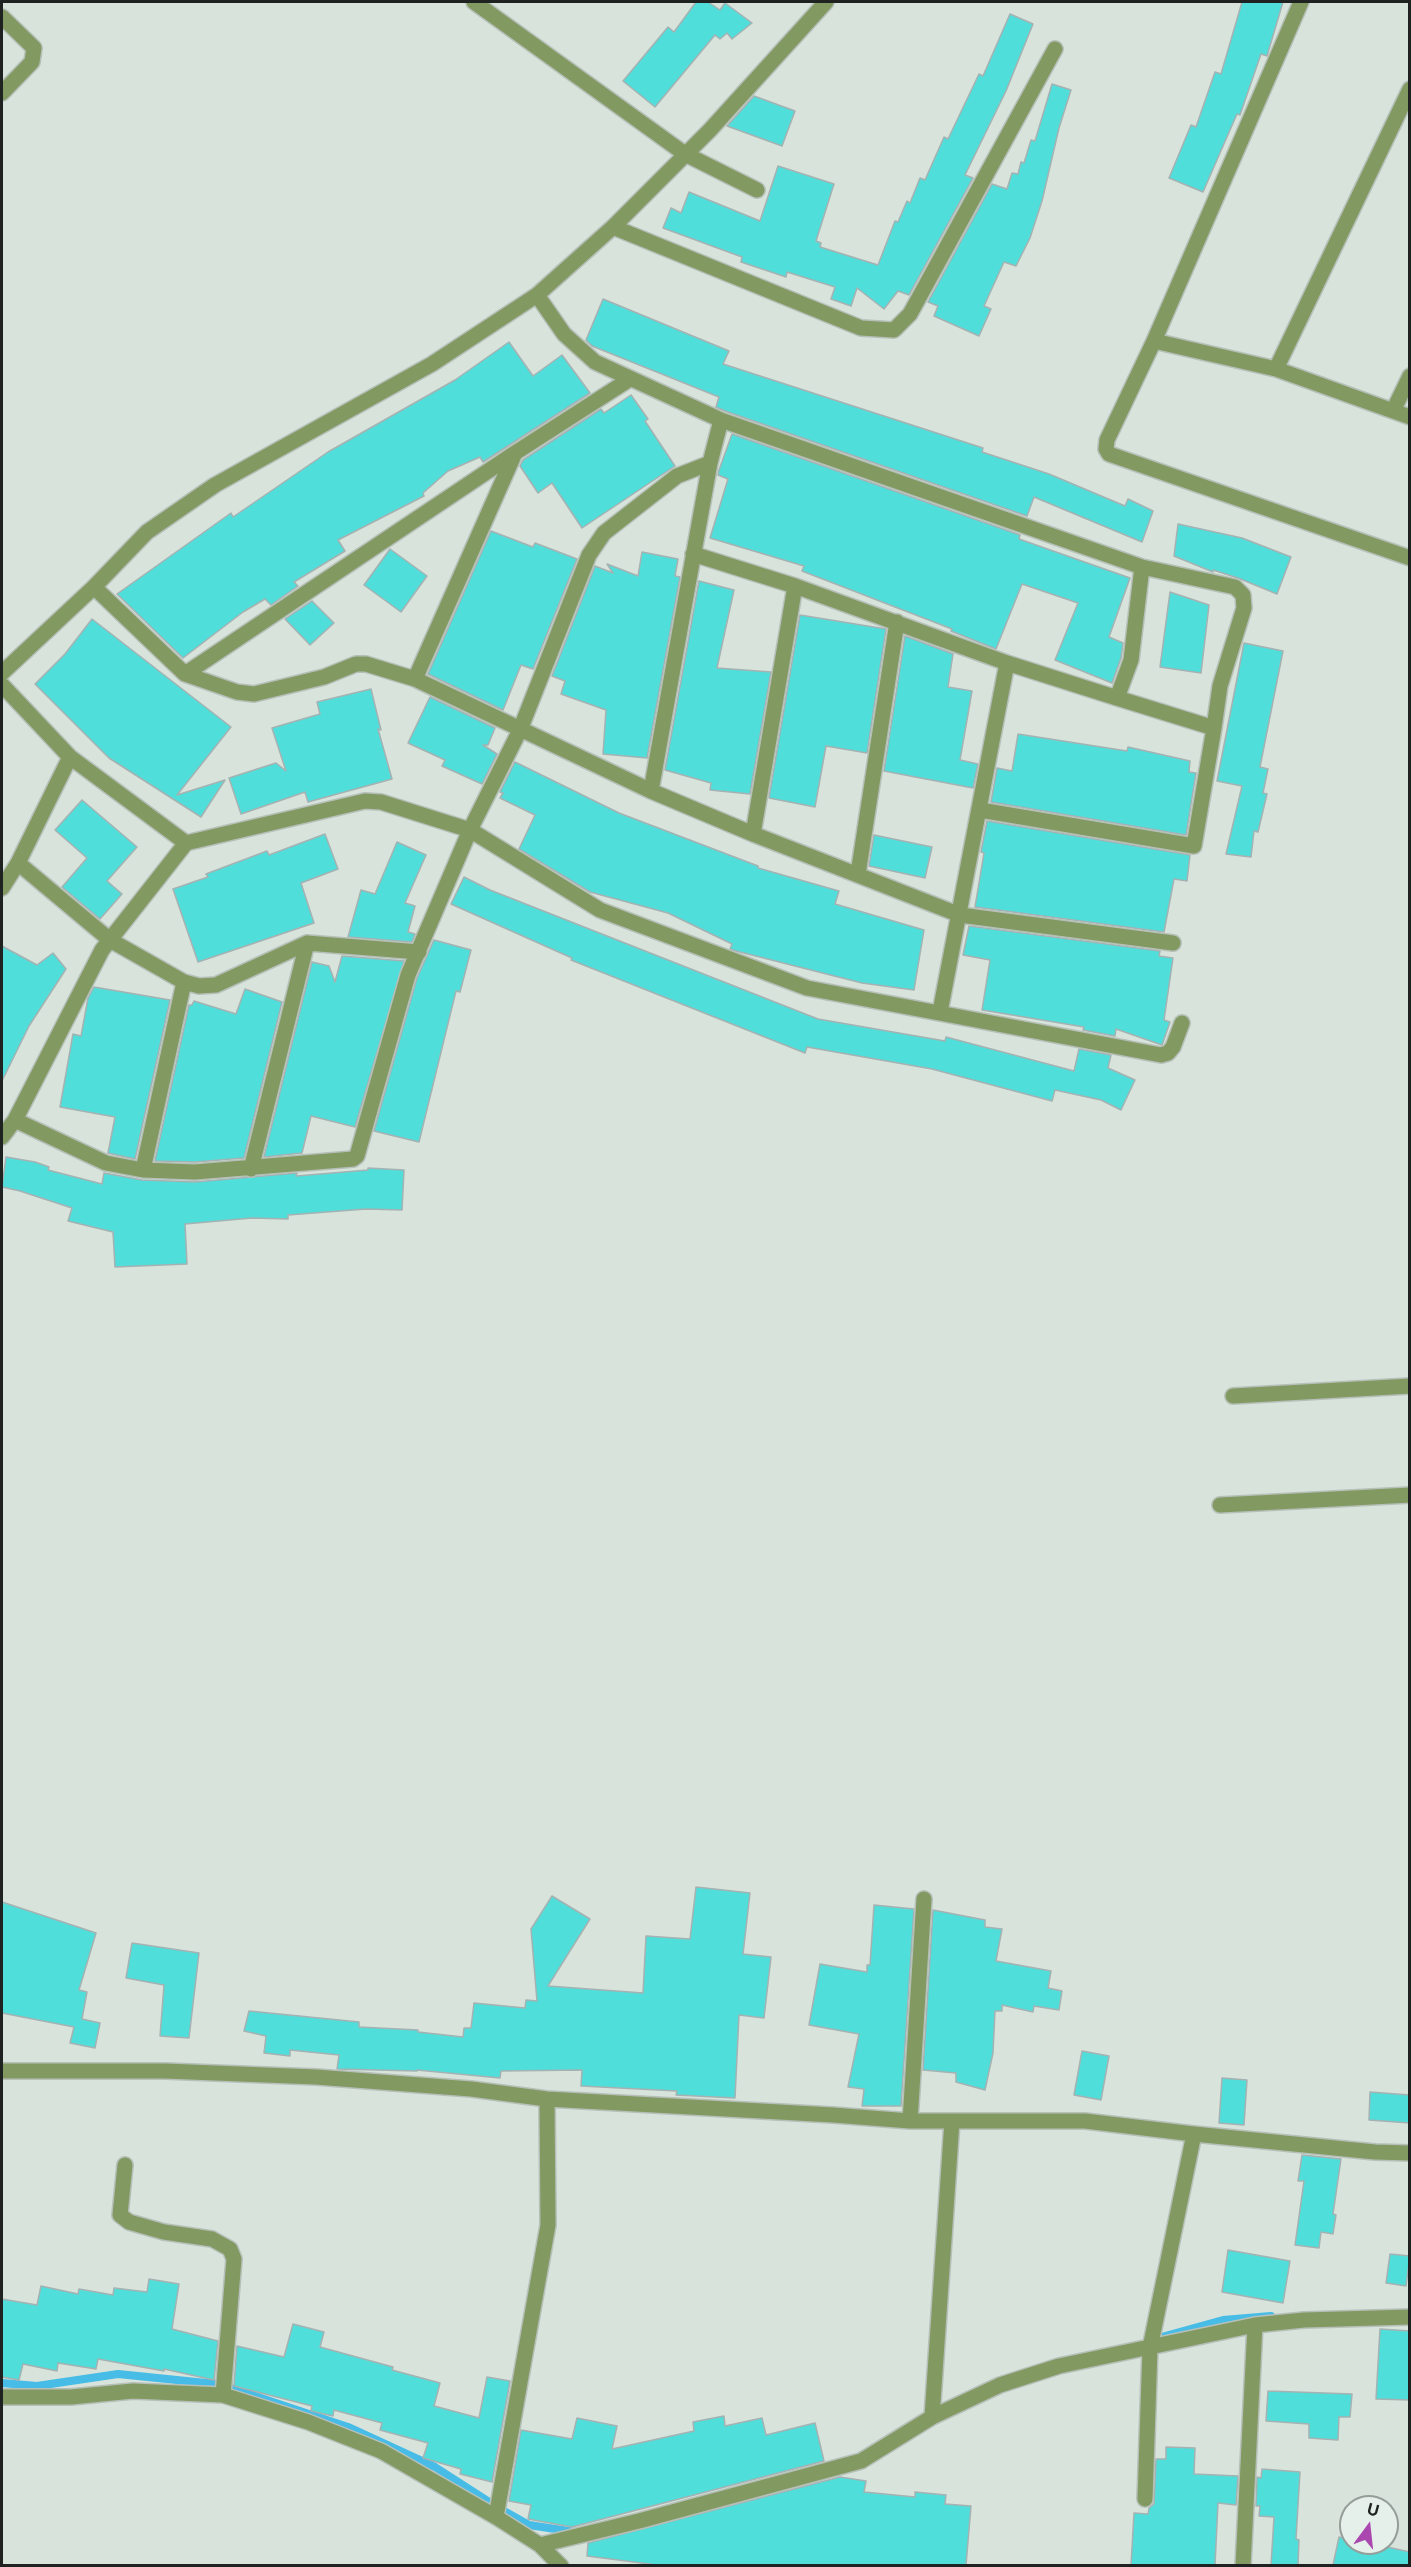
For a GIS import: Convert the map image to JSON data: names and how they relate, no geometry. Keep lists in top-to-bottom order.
{
  "north": "top"
}
